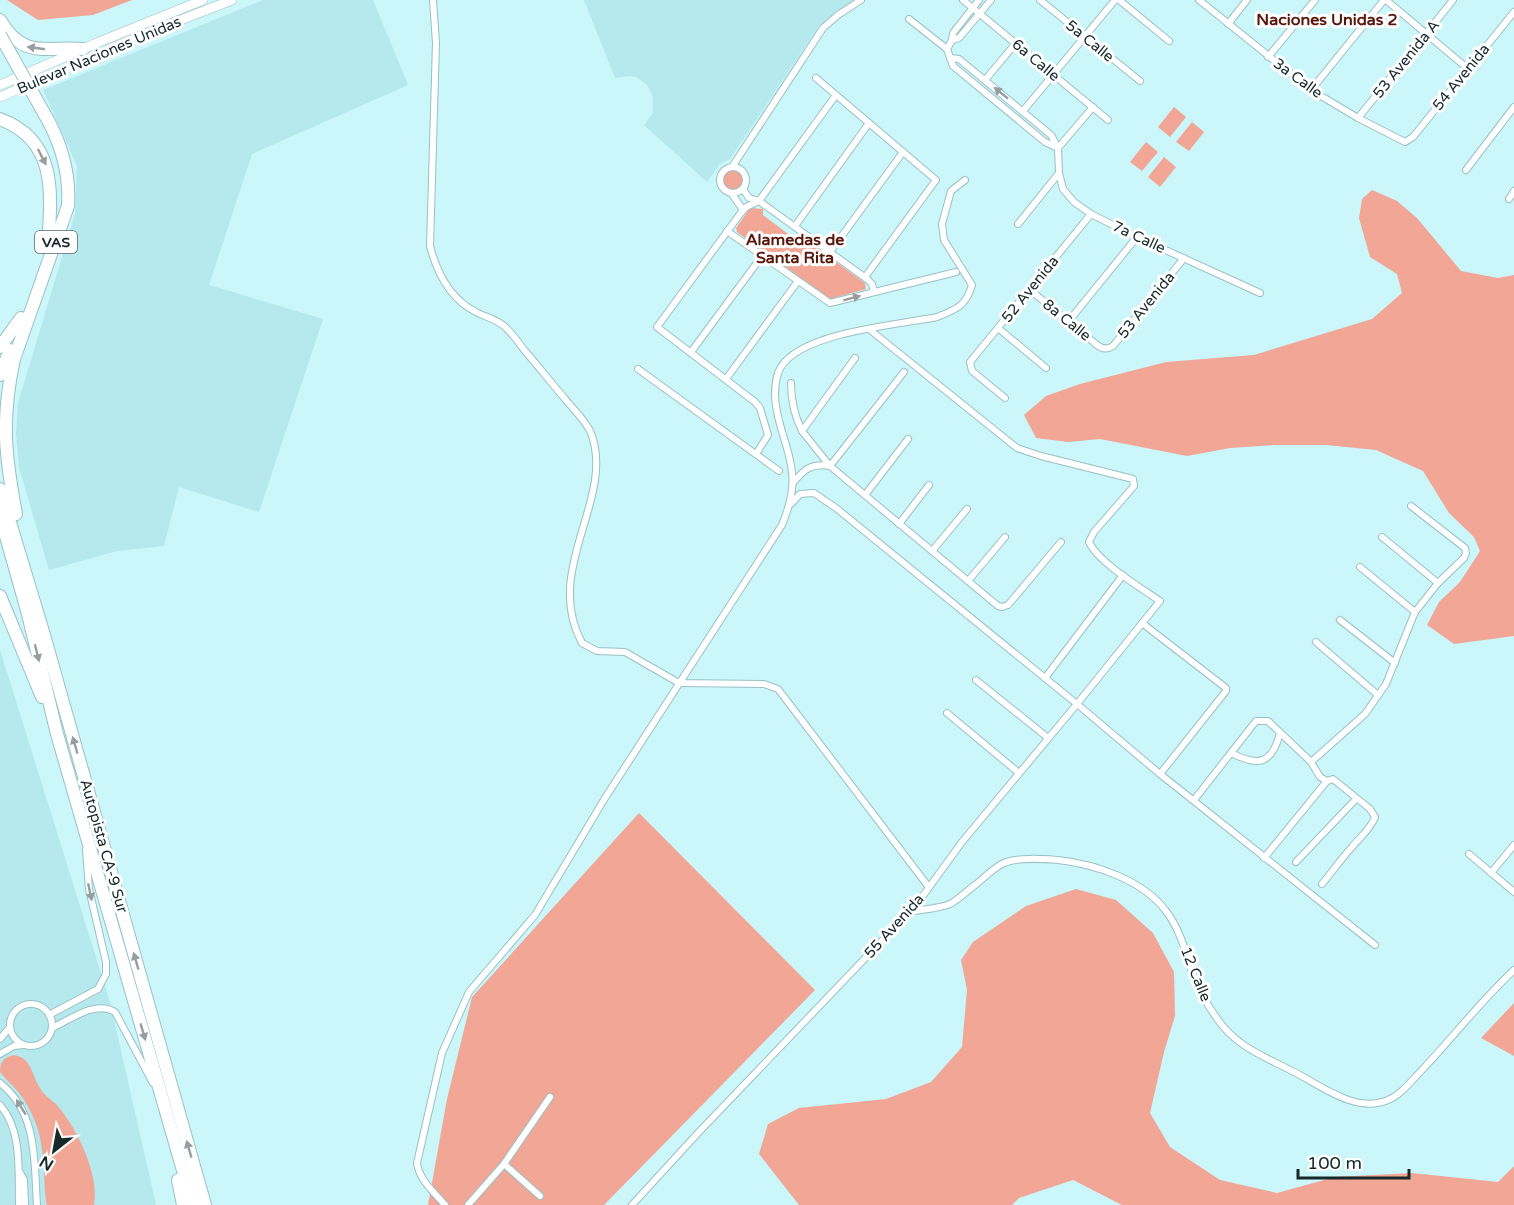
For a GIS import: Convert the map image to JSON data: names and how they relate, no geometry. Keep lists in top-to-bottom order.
{
  "streets": {
    "highway": ["VAS", "Autopista CA-9 Sur"],
    "main road": ["Bulevar Naciones Unidas"],
    "street": [
      "5a Calle",
      "53 Avenida A",
      "6a Calle",
      "54 Avenida",
      "3a Calle",
      "7a Calle",
      "52 Avenida",
      "53 Avenida",
      "8a Calle",
      "55 Avenida",
      "12 Calle"
    ]
  },
  "crossings": [
    ["53 Avenida A", "3a Calle"],
    ["54 Avenida", "3a Calle"],
    ["7a Calle", "52 Avenida"],
    ["7a Calle", "53 Avenida"],
    ["VAS", "Autopista CA-9 Sur"],
    ["52 Avenida", "8a Calle"],
    ["53 Avenida", "8a Calle"],
    ["55 Avenida", "12 Calle"]
  ],
  "districts": ["Naciones Unidas 2", "Alamedas de Santa Rita"],
  "scale_bar": "100 m",
  "north": "bottom left"
}
